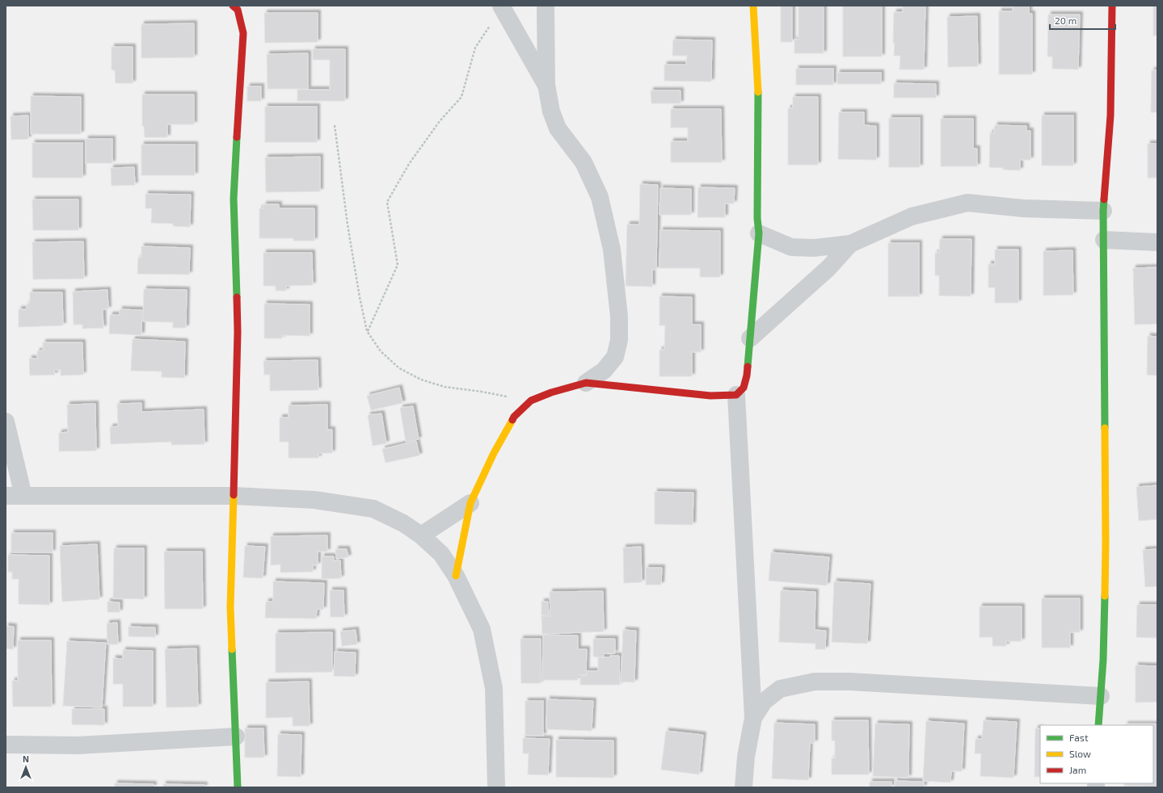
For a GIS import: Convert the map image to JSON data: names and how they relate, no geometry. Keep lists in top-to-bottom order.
{
  "legend": ["Fast", "Slow", "Jam"],
  "scale_bar": "20 m",
  "north": "top"
}
